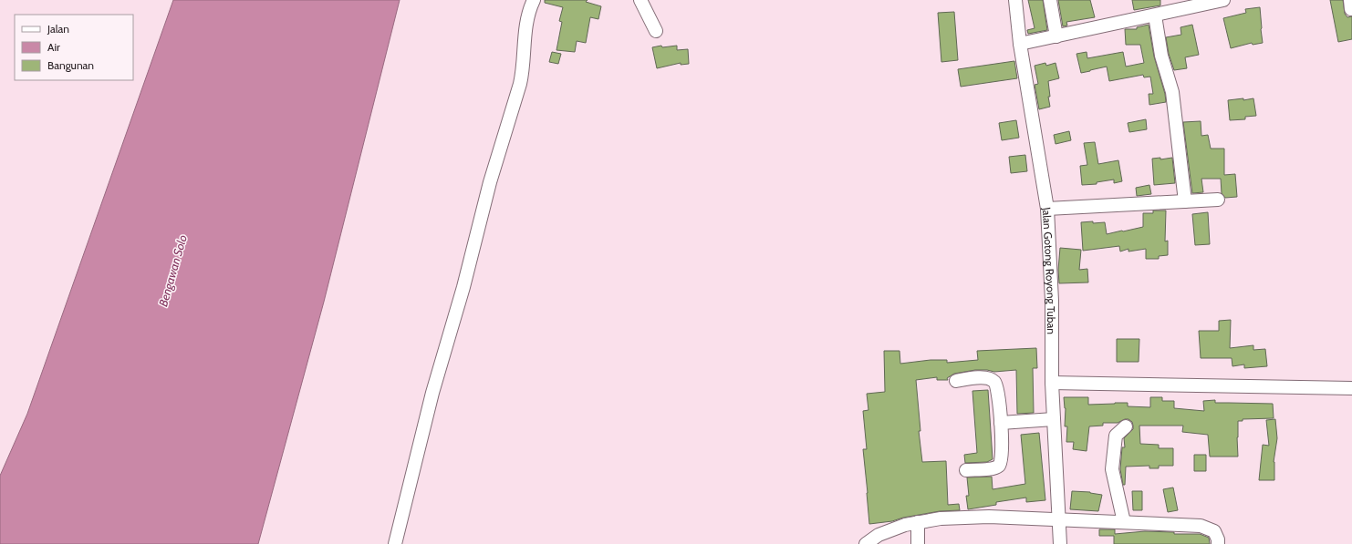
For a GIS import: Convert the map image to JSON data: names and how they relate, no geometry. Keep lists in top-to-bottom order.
{
  "streets": {
    "street": ["Jalan Gotong Royong Tuban"]
  },
  "water": ["Bengawan Solo"],
  "legend": ["Jalan", "Air", "Bangunan"]
}
